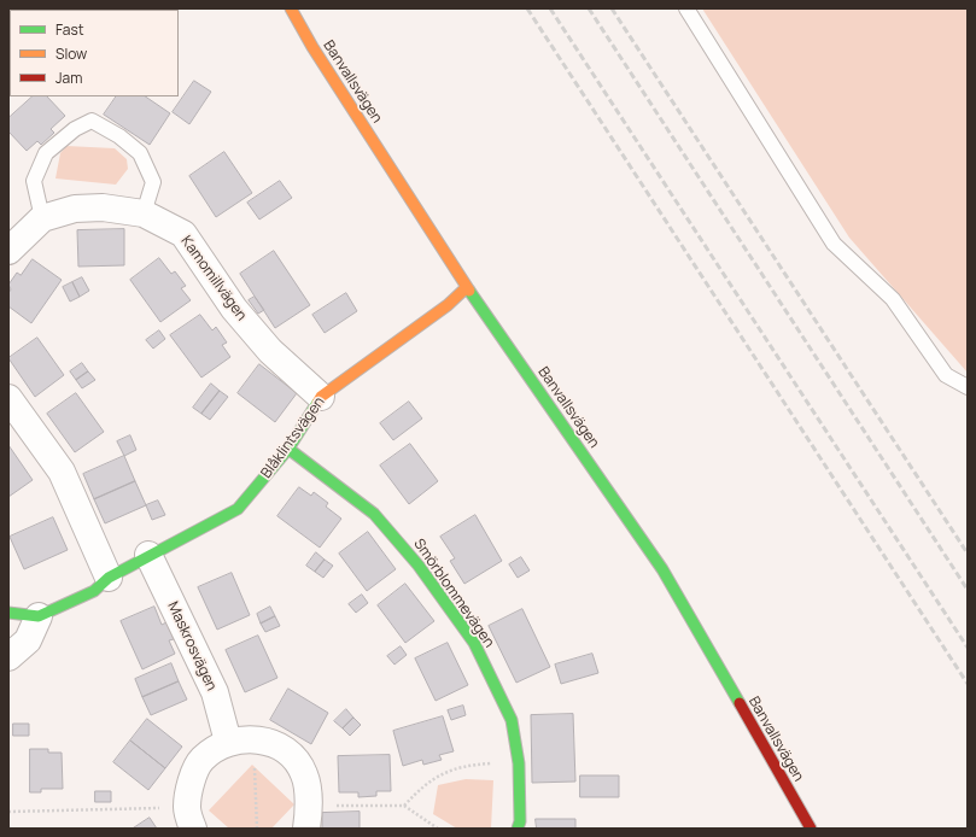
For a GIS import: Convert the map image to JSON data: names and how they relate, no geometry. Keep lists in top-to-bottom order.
{
  "streets": {
    "street": [
      "Banvallsvägen",
      "Kamomillvägen",
      "Blåklintsvägen",
      "Smörblommevägen",
      "Maskrosvägen"
    ]
  },
  "crossings": [
    ["Banvallsvägen", "Blåklintsvägen"],
    ["Kamomillvägen", "Blåklintsvägen"],
    ["Blåklintsvägen", "Smörblommevägen"],
    ["Blåklintsvägen", "Maskrosvägen"]
  ],
  "legend": ["Fast", "Slow", "Jam"]
}
